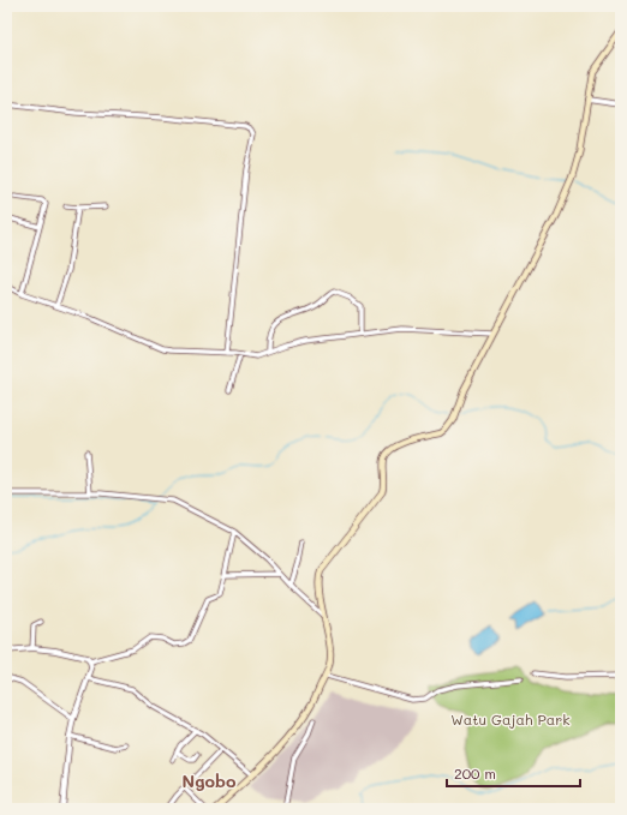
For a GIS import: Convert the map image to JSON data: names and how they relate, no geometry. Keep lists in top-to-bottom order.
{
  "districts": ["Ngobo"],
  "parks": ["Watu Gajah Park"],
  "scale_bar": "200 m"
}
